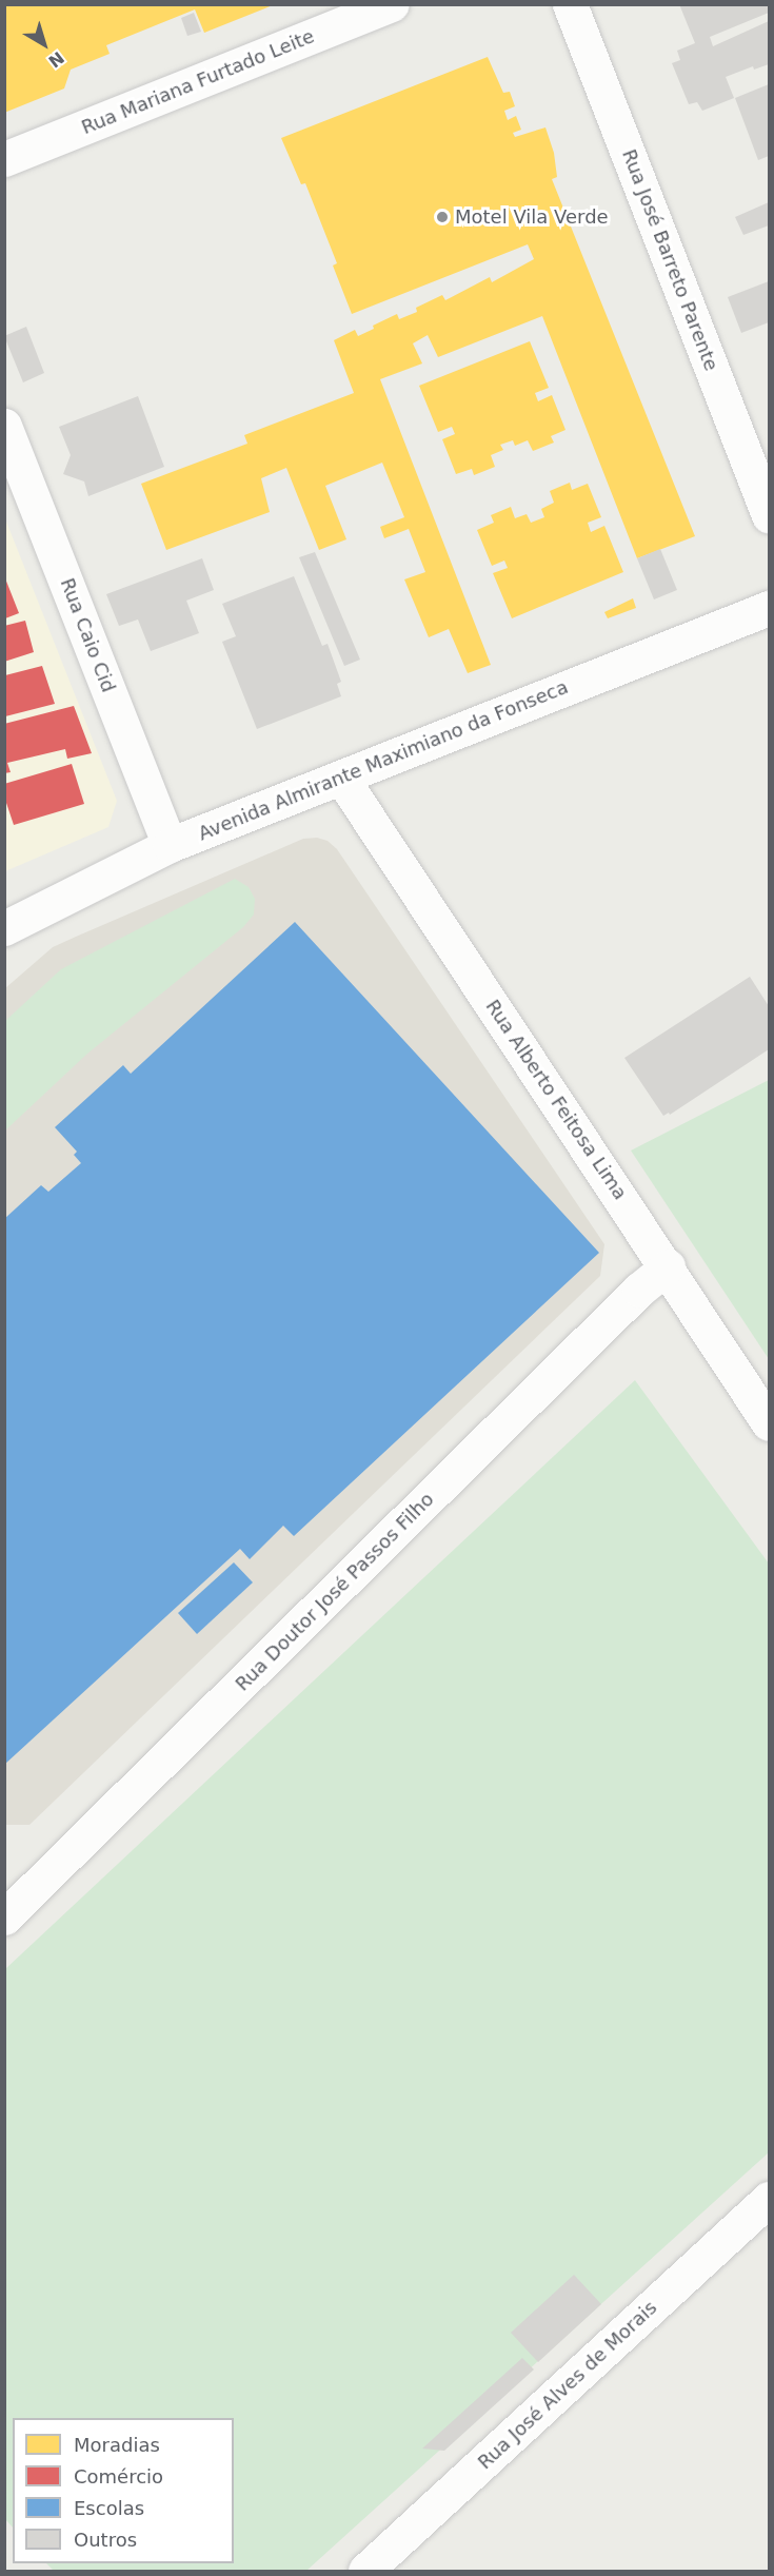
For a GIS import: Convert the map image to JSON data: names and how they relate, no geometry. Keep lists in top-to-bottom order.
{
  "streets": {
    "street": [
      "Rua Mariana Furtado Leite",
      "Rua José Barreto Parente",
      "Rua Caio Cid",
      "Avenida Almirante Maximiano da Fonseca",
      "Rua Alberto Feitosa Lima",
      "Rua Doutor José Passos Filho",
      "Rua José Alves de Morais"
    ]
  },
  "crossings": [
    ["Rua Caio Cid", "Avenida Almirante Maximiano da Fonseca"],
    ["Avenida Almirante Maximiano da Fonseca", "Rua Alberto Feitosa Lima"],
    ["Rua Alberto Feitosa Lima", "Rua Doutor José Passos Filho"]
  ],
  "places": ["Motel Vila Verde"],
  "legend": [
    "Moradias",
    "Comércio",
    "Escolas",
    "Outros"
  ],
  "north": "bottom right"
}
